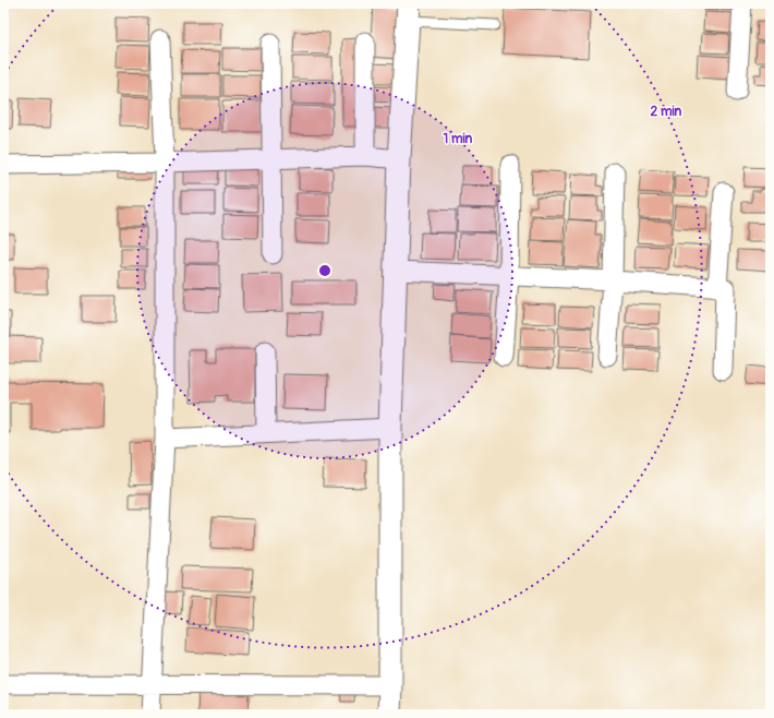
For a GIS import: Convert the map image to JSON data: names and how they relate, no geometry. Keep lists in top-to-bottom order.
{
  "rings": ["2 min", "1 min"]
}
